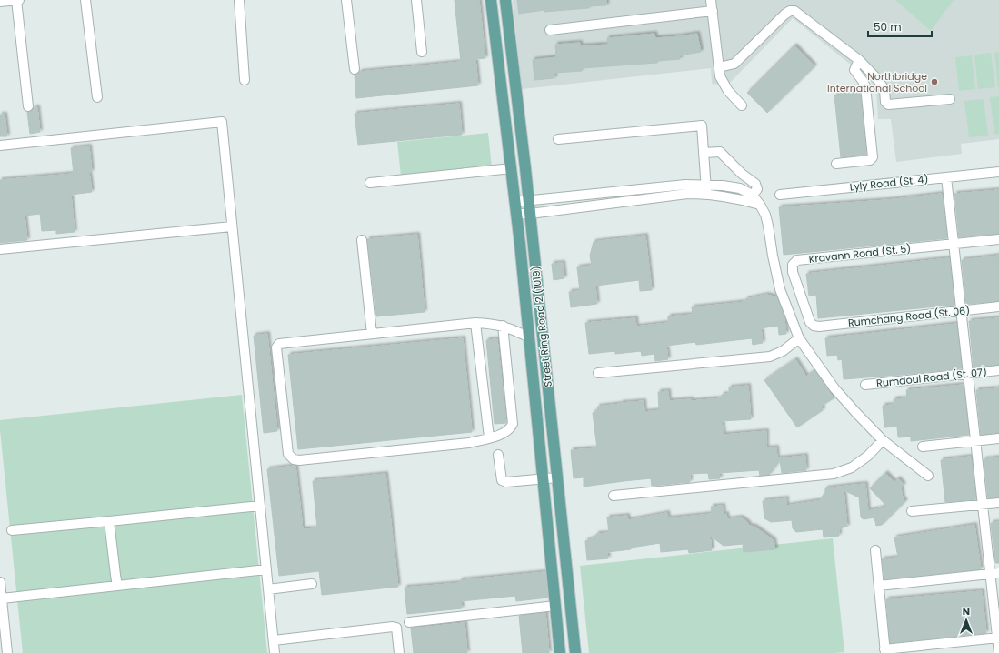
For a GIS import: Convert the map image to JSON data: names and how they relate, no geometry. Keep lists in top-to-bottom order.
{
  "streets": {
    "main road": ["Street Ring Road 2 (1019)"],
    "street": [
      "Lyly Road (St. 4)",
      "Kravann Road (St. 5)",
      "Rumchang Road (St. 06)",
      "Rumdoul Road (St. 07)"
    ]
  },
  "crossings": [
    ["Kravann Road (St. 5)", "Rumchang Road (St. 06)"]
  ],
  "places": ["Northbridge International School"],
  "scale_bar": "50 m",
  "north": "top"
}
